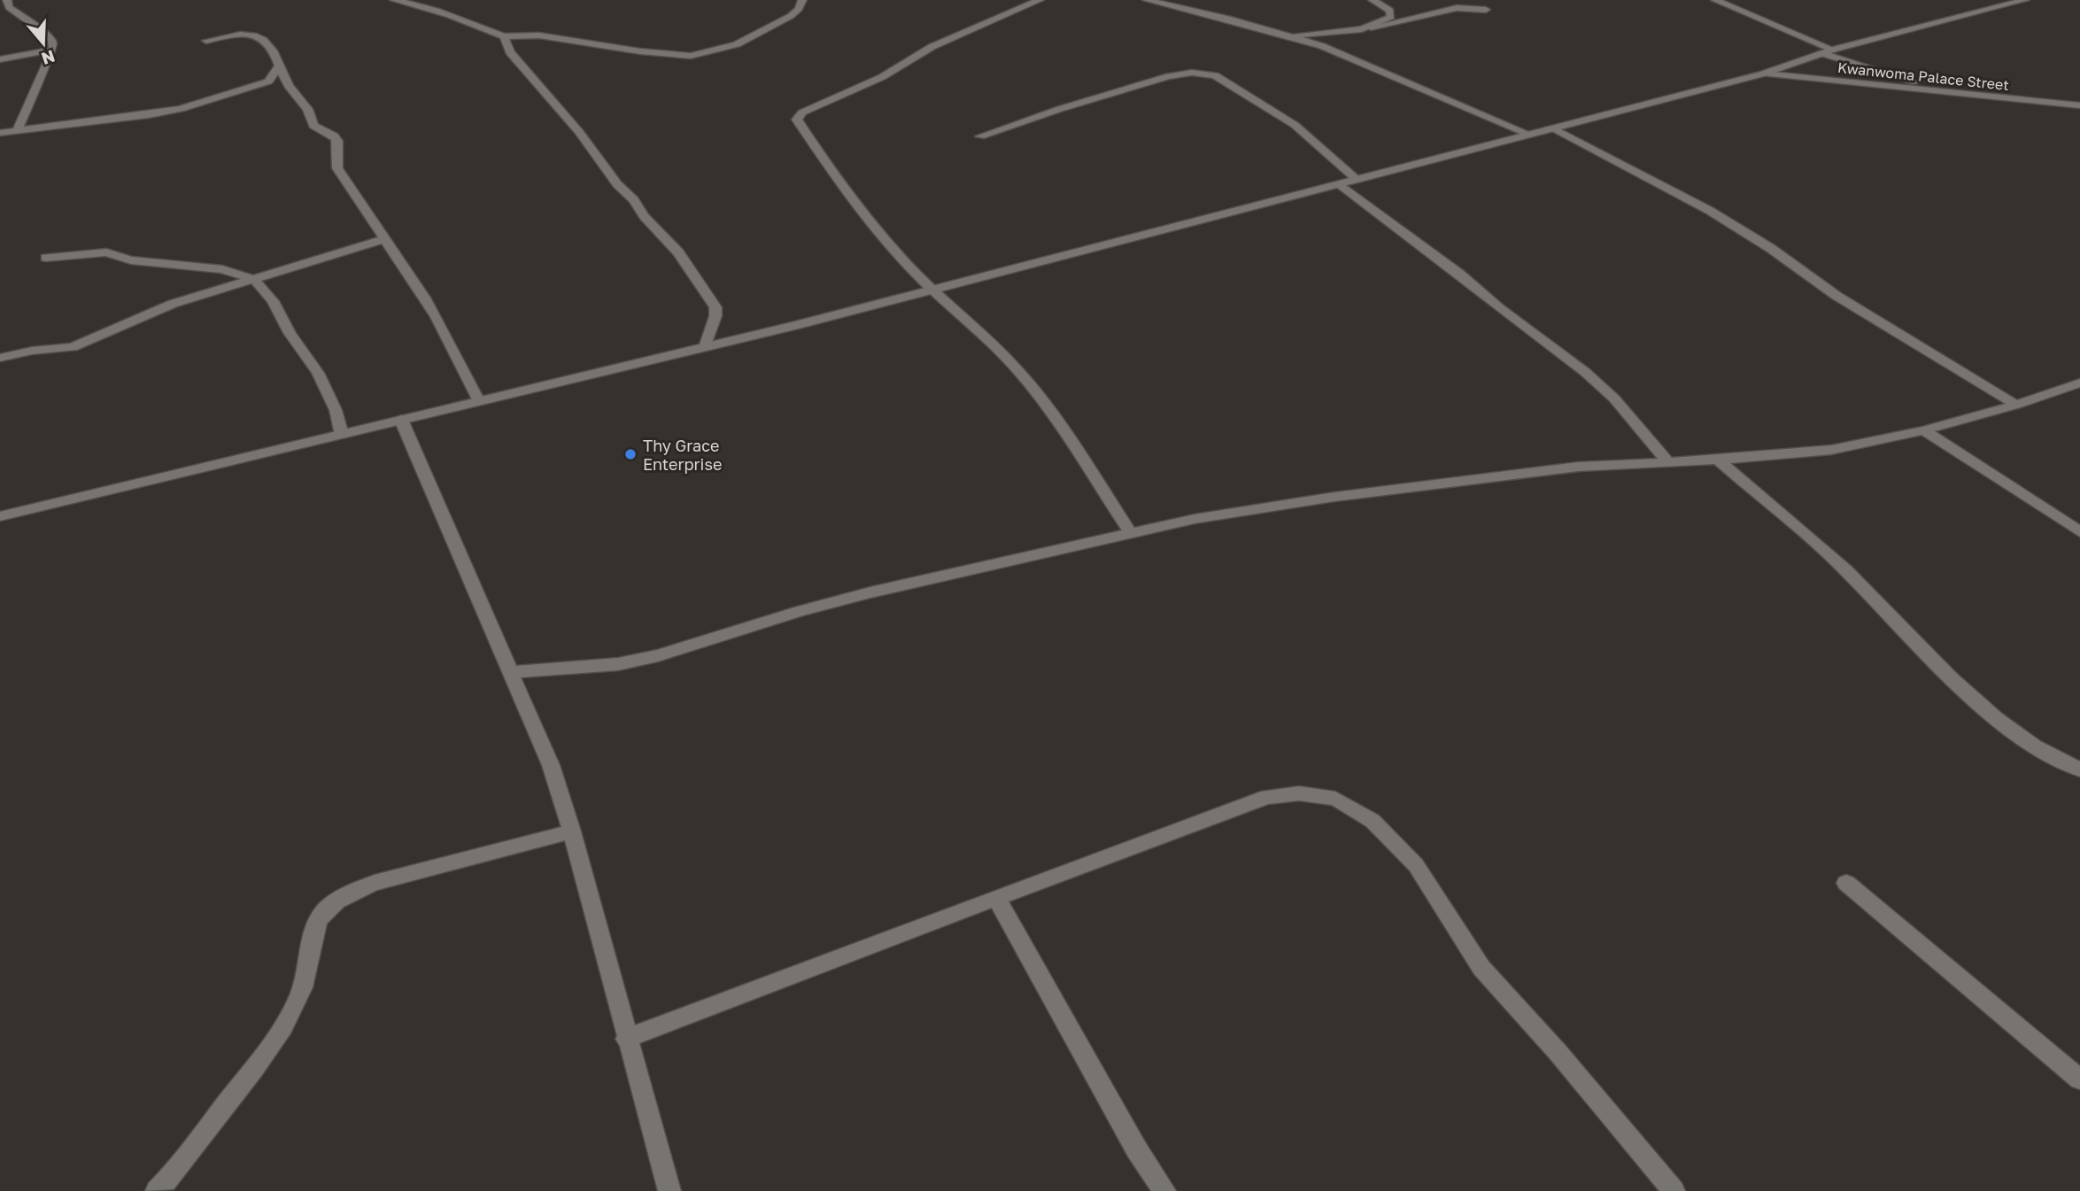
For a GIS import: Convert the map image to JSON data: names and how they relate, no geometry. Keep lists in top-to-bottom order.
{
  "streets": {
    "street": ["Kwanwoma Palace Street"]
  },
  "places": ["Thy Grace Enterprise"],
  "north": "bottom"
}
